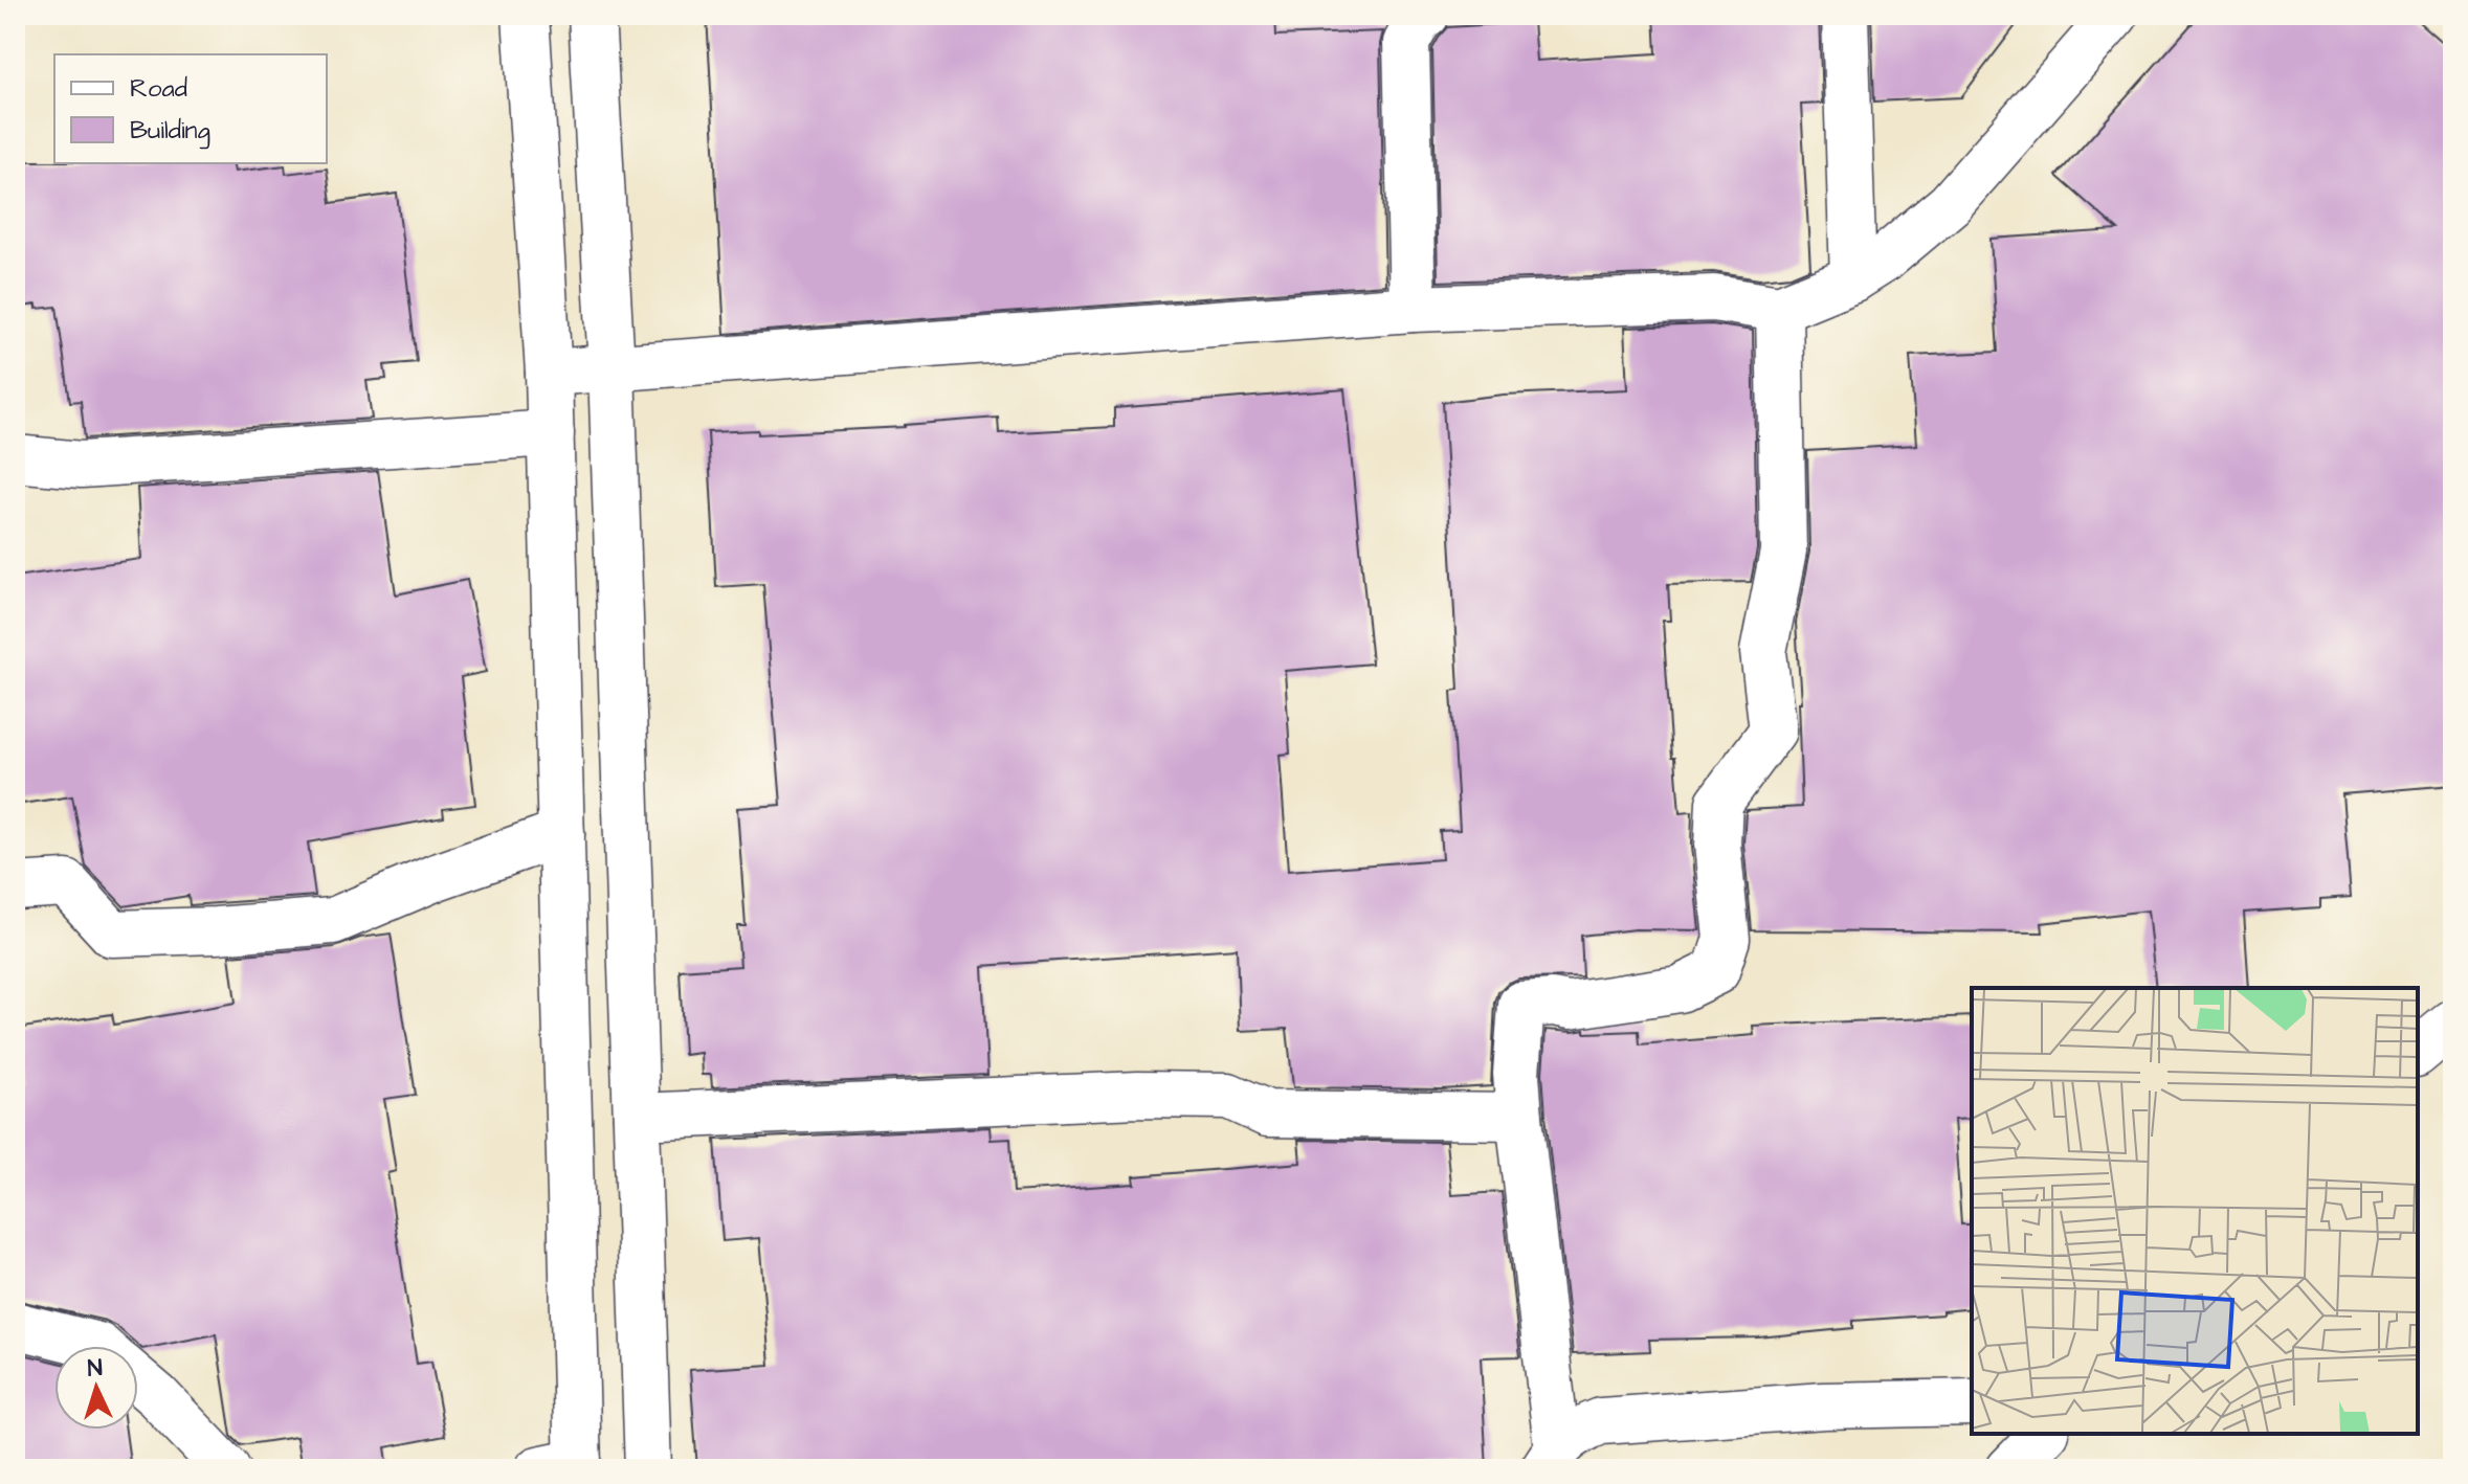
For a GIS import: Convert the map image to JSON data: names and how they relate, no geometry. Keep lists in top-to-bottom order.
{
  "legend": ["Road", "Building"],
  "north": "top"
}
